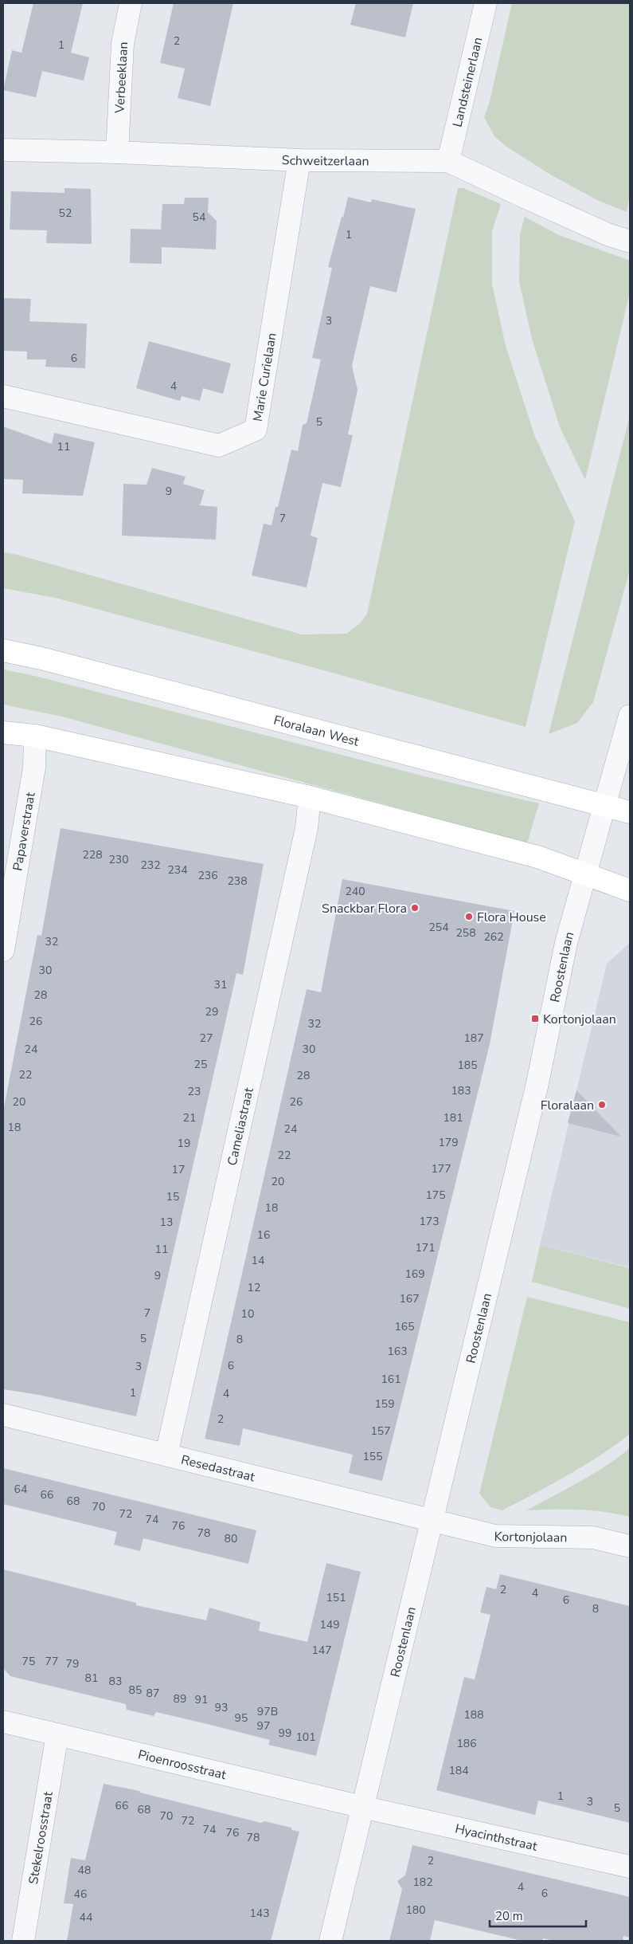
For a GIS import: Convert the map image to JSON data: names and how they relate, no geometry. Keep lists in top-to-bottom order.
{
  "streets": {
    "main road": ["Floralaan West"],
    "street": [
      "Verbeeklaan",
      "Landsteinerlaan",
      "Schweitzerlaan",
      "Marie Curielaan",
      "Papaverstraat",
      "Roostenlaan",
      "Cameliastraat",
      "Resedastraat",
      "Kortonjolaan",
      "Pioenroosstraat",
      "Hyacinthstraat",
      "Stekelroosstraat"
    ]
  },
  "crossings": [
    ["Verbeeklaan", "Schweitzerlaan"],
    ["Landsteinerlaan", "Schweitzerlaan"],
    ["Schweitzerlaan", "Marie Curielaan"],
    ["Floralaan West", "Roostenlaan"],
    ["Roostenlaan", "Resedastraat"],
    ["Roostenlaan", "Kortonjolaan"],
    ["Roostenlaan", "Pioenroosstraat"],
    ["Roostenlaan", "Hyacinthstraat"],
    ["Cameliastraat", "Resedastraat"],
    ["Resedastraat", "Kortonjolaan"],
    ["Pioenroosstraat", "Hyacinthstraat"],
    ["Pioenroosstraat", "Stekelroosstraat"]
  ],
  "places": {
    "other": ["Snackbar Flora", "Flora House", "Floralaan"],
    "transit": ["Kortonjolaan"]
  },
  "house_numbers": [
    "2",
    "1",
    "52",
    "54",
    "1",
    "3",
    "6",
    "4",
    "5",
    "11",
    "9",
    "7",
    "228",
    "230",
    "232",
    "234",
    "236",
    "238",
    "240",
    "254",
    "258",
    "262",
    "32",
    "30",
    "31",
    "28",
    "29",
    "26",
    "32",
    "27",
    "187",
    "24",
    "30",
    "25",
    "185",
    "22",
    "28",
    "183",
    "23",
    "20",
    "26",
    "21",
    "181",
    "18",
    "24",
    "179",
    "19",
    "22",
    "177",
    "17",
    "20",
    "175",
    "15",
    "18",
    "173",
    "13",
    "16",
    "171",
    "11",
    "14",
    "169",
    "9",
    "12",
    "167",
    "7",
    "10",
    "165",
    "5",
    "8",
    "163",
    "6",
    "3",
    "161",
    "1",
    "4",
    "159",
    "2",
    "157",
    "155",
    "64",
    "66",
    "68",
    "70",
    "72",
    "74",
    "76",
    "78",
    "80",
    "2",
    "4",
    "151",
    "6",
    "8",
    "149",
    "147",
    "75",
    "77",
    "79",
    "81",
    "83",
    "85",
    "87",
    "89",
    "91",
    "93",
    "97B",
    "188",
    "95",
    "97",
    "99",
    "101",
    "186",
    "184",
    "1",
    "3",
    "66",
    "5",
    "68",
    "70",
    "72",
    "74",
    "76",
    "78",
    "2",
    "48",
    "182",
    "4",
    "6",
    "46",
    "180",
    "143",
    "44"
  ],
  "scale_bar": "20 m"
}
